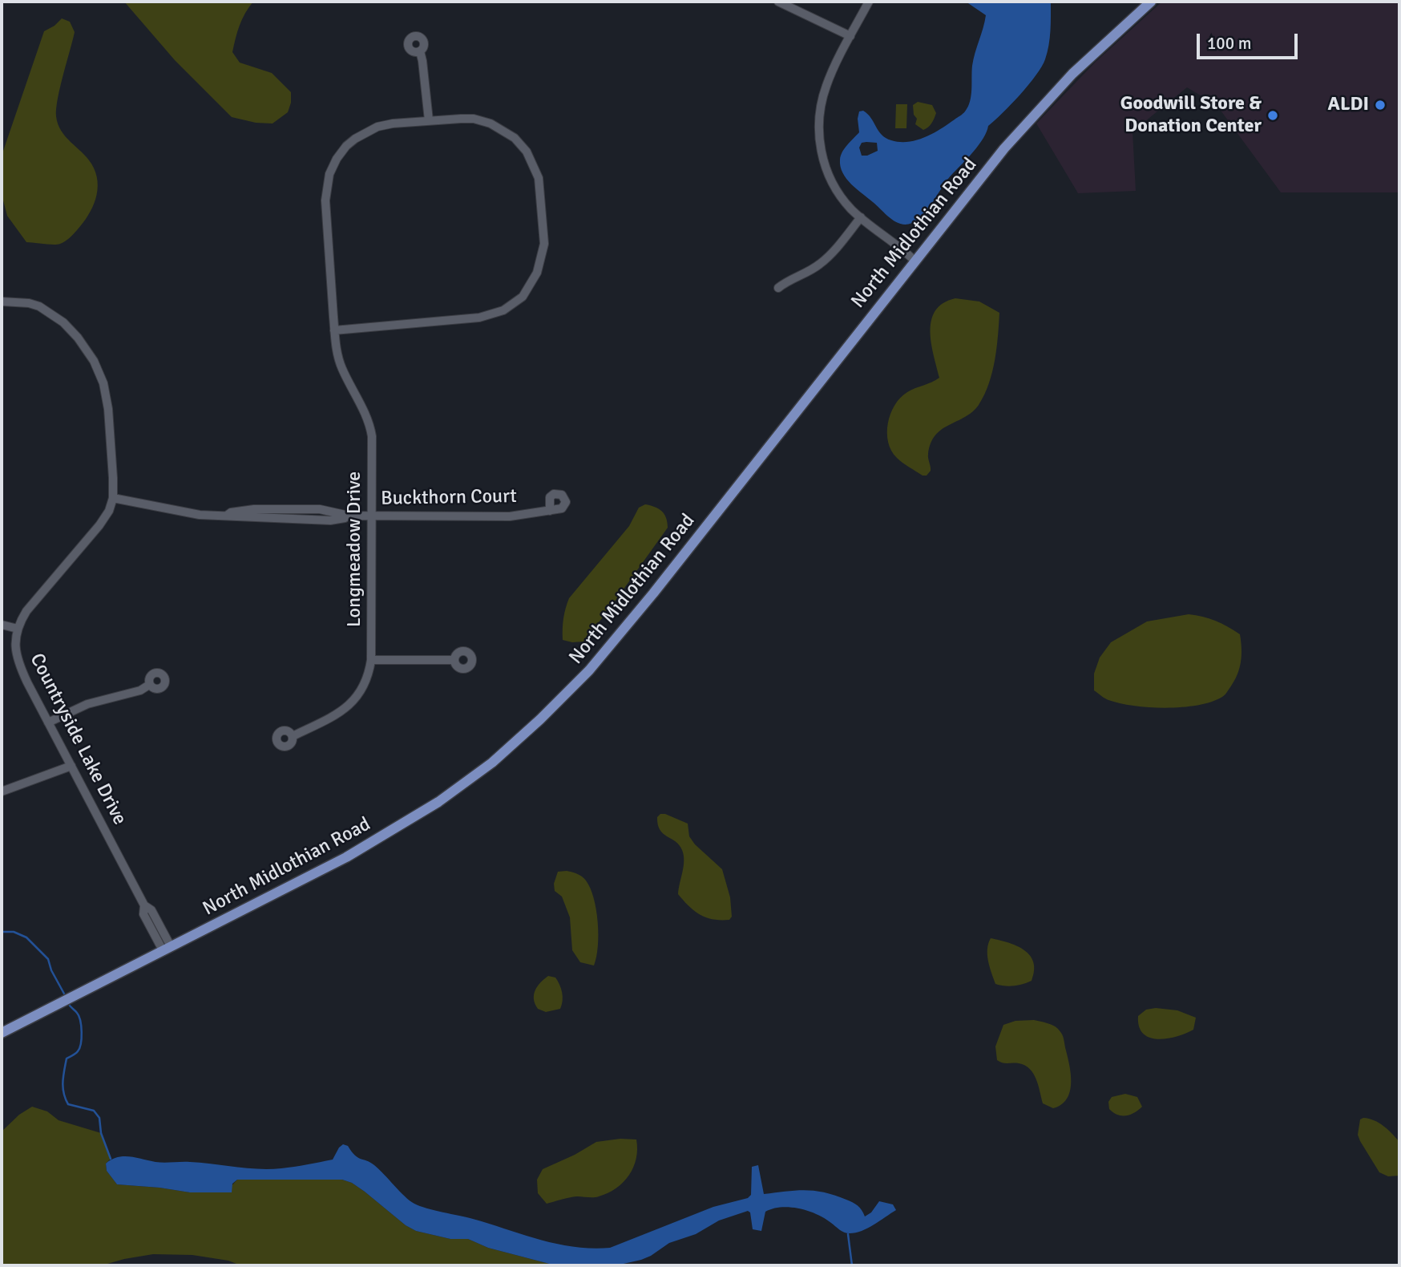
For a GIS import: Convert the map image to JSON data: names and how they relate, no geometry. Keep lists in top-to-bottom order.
{
  "streets": {
    "main road": ["North Midlothian Road"],
    "street": ["Buckthorn Court", "Longmeadow Drive", "Countryside Lake Drive"]
  },
  "crossings": [
    ["North Midlothian Road", "Countryside Lake Drive"],
    ["Buckthorn Court", "Longmeadow Drive"],
    ["Buckthorn Court", "Countryside Lake Drive"]
  ],
  "places": ["ALDI", "Goodwill Store & Donation Center"],
  "scale_bar": "100 m"
}
